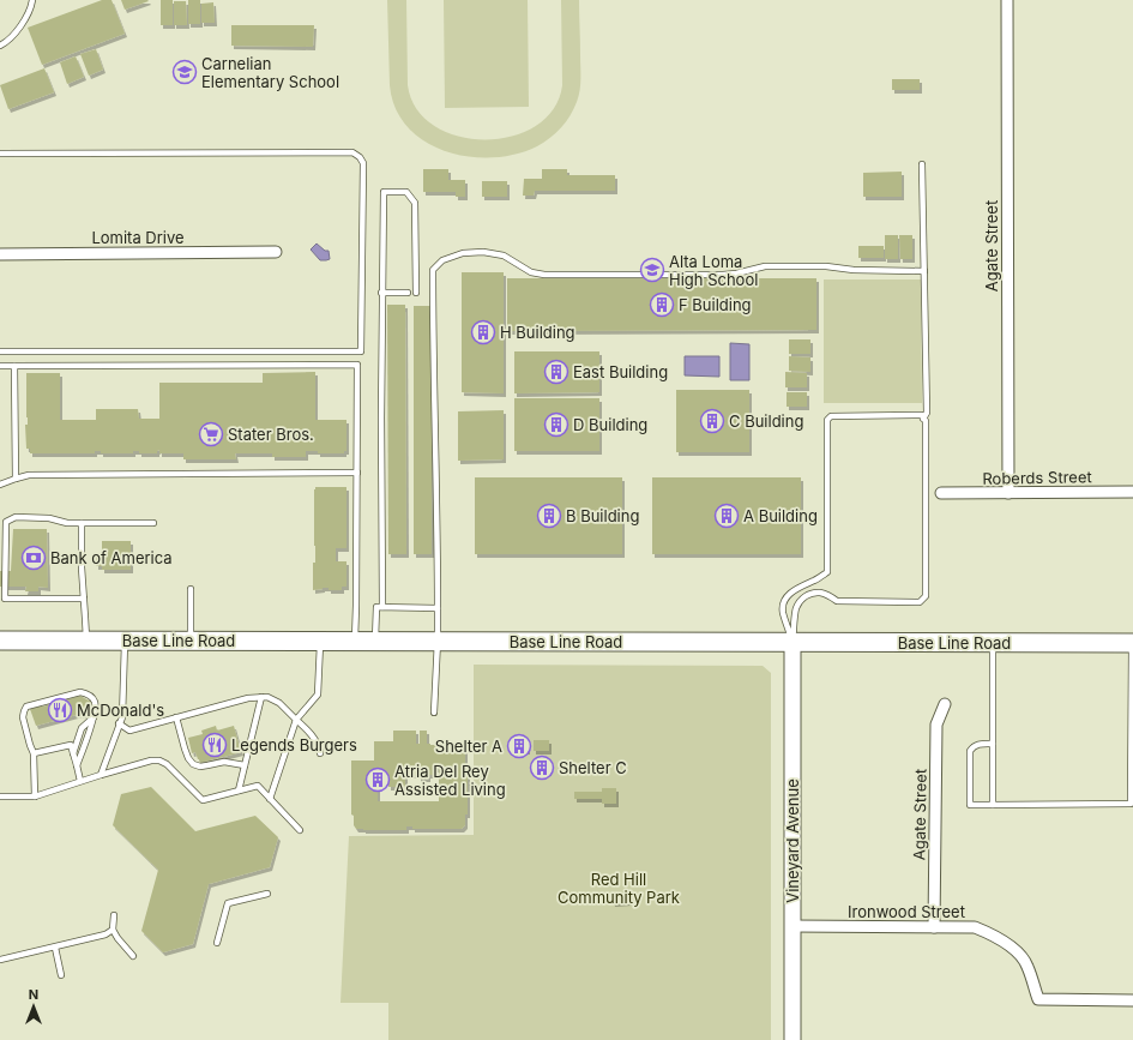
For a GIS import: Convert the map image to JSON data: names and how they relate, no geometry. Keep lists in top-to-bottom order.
{
  "streets": {
    "main road": ["Base Line Road"],
    "street": [
      "Lomita Drive",
      "Agate Street",
      "Roberds Street",
      "Vineyard Avenue",
      "Ironwood Street"
    ]
  },
  "crossings": [
    ["Agate Street", "Roberds Street"],
    ["Agate Street", "Ironwood Street"],
    ["Base Line Road", "Vineyard Avenue"],
    ["Vineyard Avenue", "Ironwood Street"]
  ],
  "parks": ["Red Hill Community Park"],
  "places": {
    "school or university": ["Carnelian Elementary School", "Alta Loma High School"],
    "building": [
      "F Building",
      "H Building",
      "East Building",
      "C Building",
      "D Building",
      "B Building",
      "A Building",
      "Shelter A",
      "Shelter C",
      "Atria Del Rey Assisted Living"
    ],
    "supermarket": ["Stater Bros."],
    "bank": ["Bank of America"],
    "restaurant": ["McDonald's", "Legends Burgers"]
  },
  "north": "top"
}
